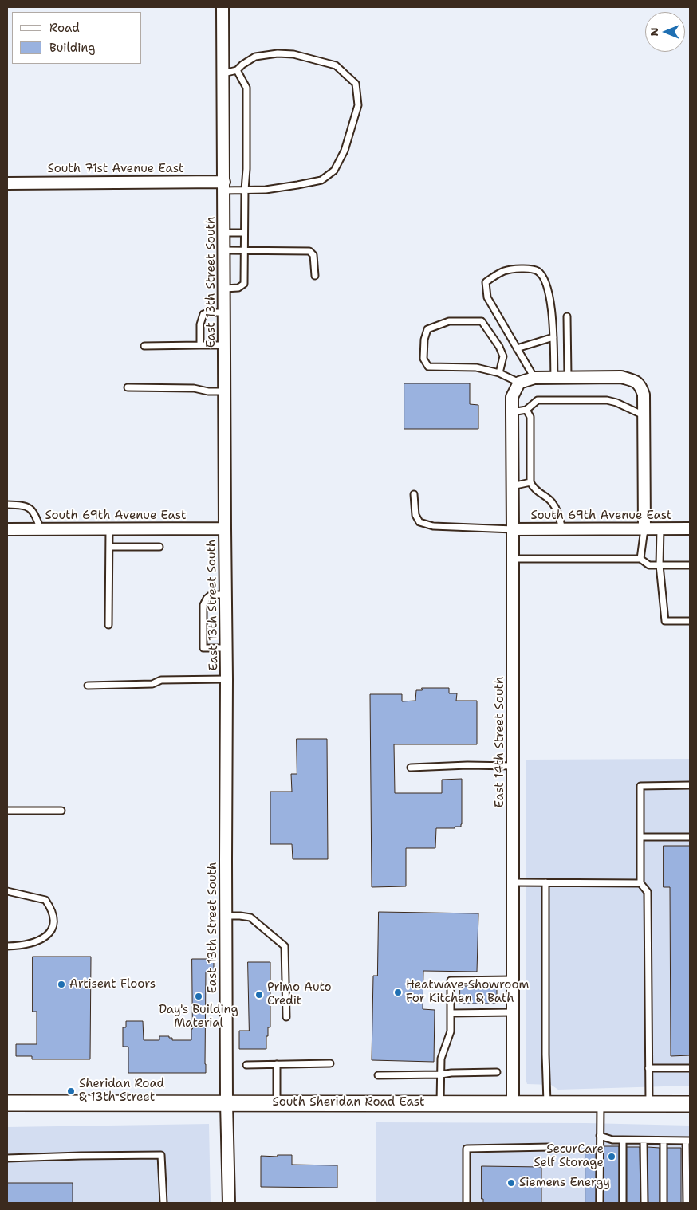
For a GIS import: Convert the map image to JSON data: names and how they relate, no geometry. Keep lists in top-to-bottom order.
{
  "streets": {
    "main road": ["South Sheridan Road East"],
    "street": [
      "South 71st Avenue East",
      "East 13th Street South",
      "South 69th Avenue East",
      "East 14th Street South"
    ]
  },
  "crossings": [
    ["South 71st Avenue East", "East 13th Street South"],
    ["East 13th Street South", "South 69th Avenue East"],
    ["East 13th Street South", "South Sheridan Road East"],
    ["South 69th Avenue East", "East 14th Street South"],
    ["East 14th Street South", "South Sheridan Road East"]
  ],
  "places": [
    "Artisent Floors",
    "Heatwave Showroom For Kitchen & Bath",
    "Primo Auto Credit",
    "Day's Building Material",
    "Sheridan Road & 13th Street",
    "SecurCare Self Storage",
    "Siemens Energy"
  ],
  "legend": ["Road", "Building"],
  "north": "left"
}
